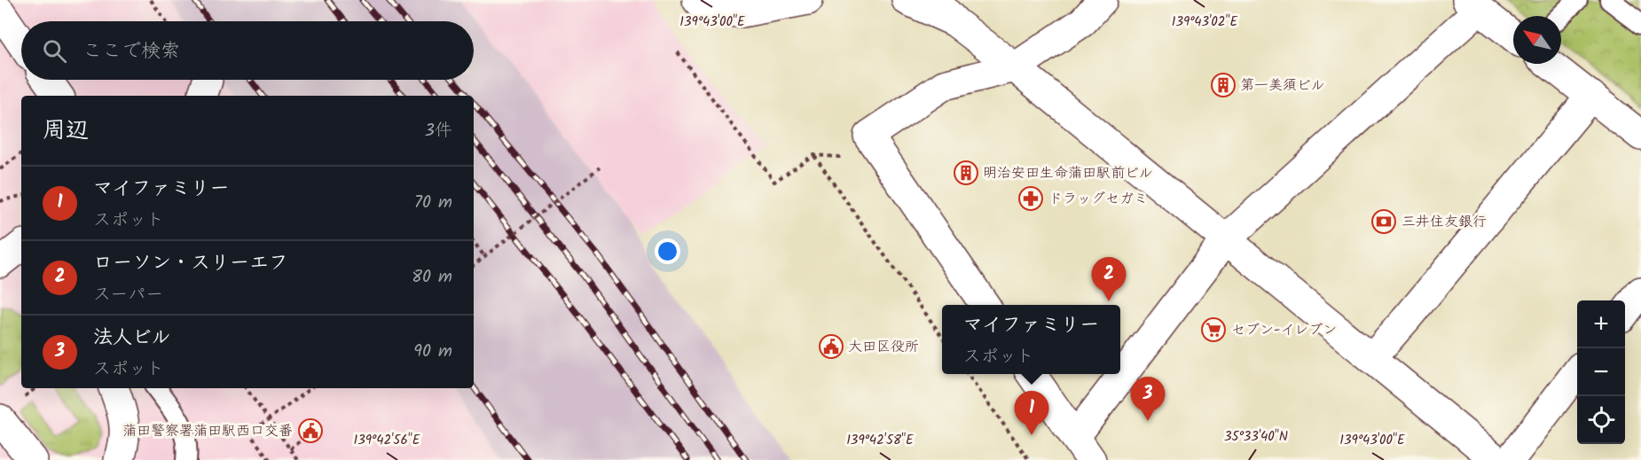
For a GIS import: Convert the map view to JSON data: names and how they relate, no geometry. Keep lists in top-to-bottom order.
{
  "places": {
    "building": ["第一美須ビル", "明治安田生命蒲田駅前ビル"],
    "pharmacy": ["ドラッグセガミ"],
    "bank": ["三井住友銀行"],
    "supermarket": ["セブン-イレブン"],
    "public building": ["大田区役所", "蒲田警察署蒲田駅西口交番"]
  },
  "north": "top left",
  "page": {
    "search": "ここで検索",
    "heading": ["周辺", "3件"],
    "list": [
      {
        "mark": "1",
        "name": "マイファミリー",
        "note": "スポット",
        "value": "70 m"
      },
      {
        "mark": "2",
        "name": "ローソン・スリーエフ",
        "note": "スーパー",
        "value": "80 m"
      },
      {
        "mark": "3",
        "name": "法人ビル",
        "note": "スポット",
        "value": "90 m"
      }
    ],
    "pins": ["2", "3", "1"],
    "map_buttons": ["+", "−"],
    "popup": ["マイファミリー", "スポット"]
  },
  "coordinates": [
    "139°43'02\"E",
    "139°43'00\"E",
    "35°33'40\"N",
    "139°42'56\"E",
    "139°42'58\"E"
  ]
}
